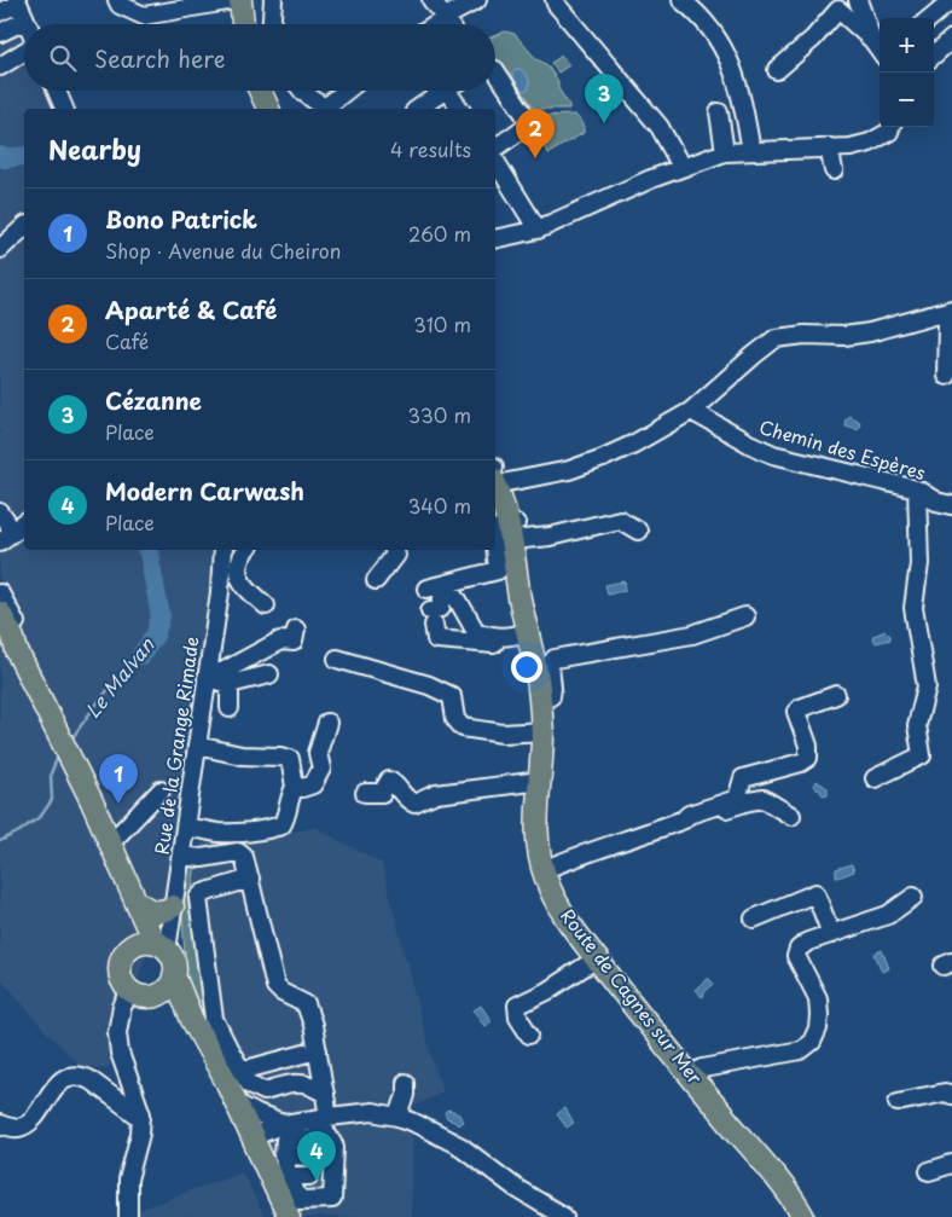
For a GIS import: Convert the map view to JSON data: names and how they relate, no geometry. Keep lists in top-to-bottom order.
{
  "streets": {
    "main road": ["Route de Cagnes sur Mer"],
    "street": ["Chemin des Espères", "Rue de la Grange Rimade"]
  },
  "water": ["Le Malvan"],
  "page": {
    "map_buttons": ["+", "−"],
    "search": "Search here",
    "pins": [
      "3",
      "2",
      "1",
      "4"
    ],
    "heading": ["Nearby", "4 results"],
    "list": [
      {
        "mark": "1",
        "name": "Bono Patrick",
        "note": "Shop · Avenue du Cheiron",
        "value": "260 m"
      },
      {
        "mark": "2",
        "name": "Aparté & Café",
        "note": "Café",
        "value": "310 m"
      },
      {
        "mark": "3",
        "name": "Cézanne",
        "note": "Place",
        "value": "330 m"
      },
      {
        "mark": "4",
        "name": "Modern Carwash",
        "note": "Place",
        "value": "340 m"
      }
    ]
  }
}
